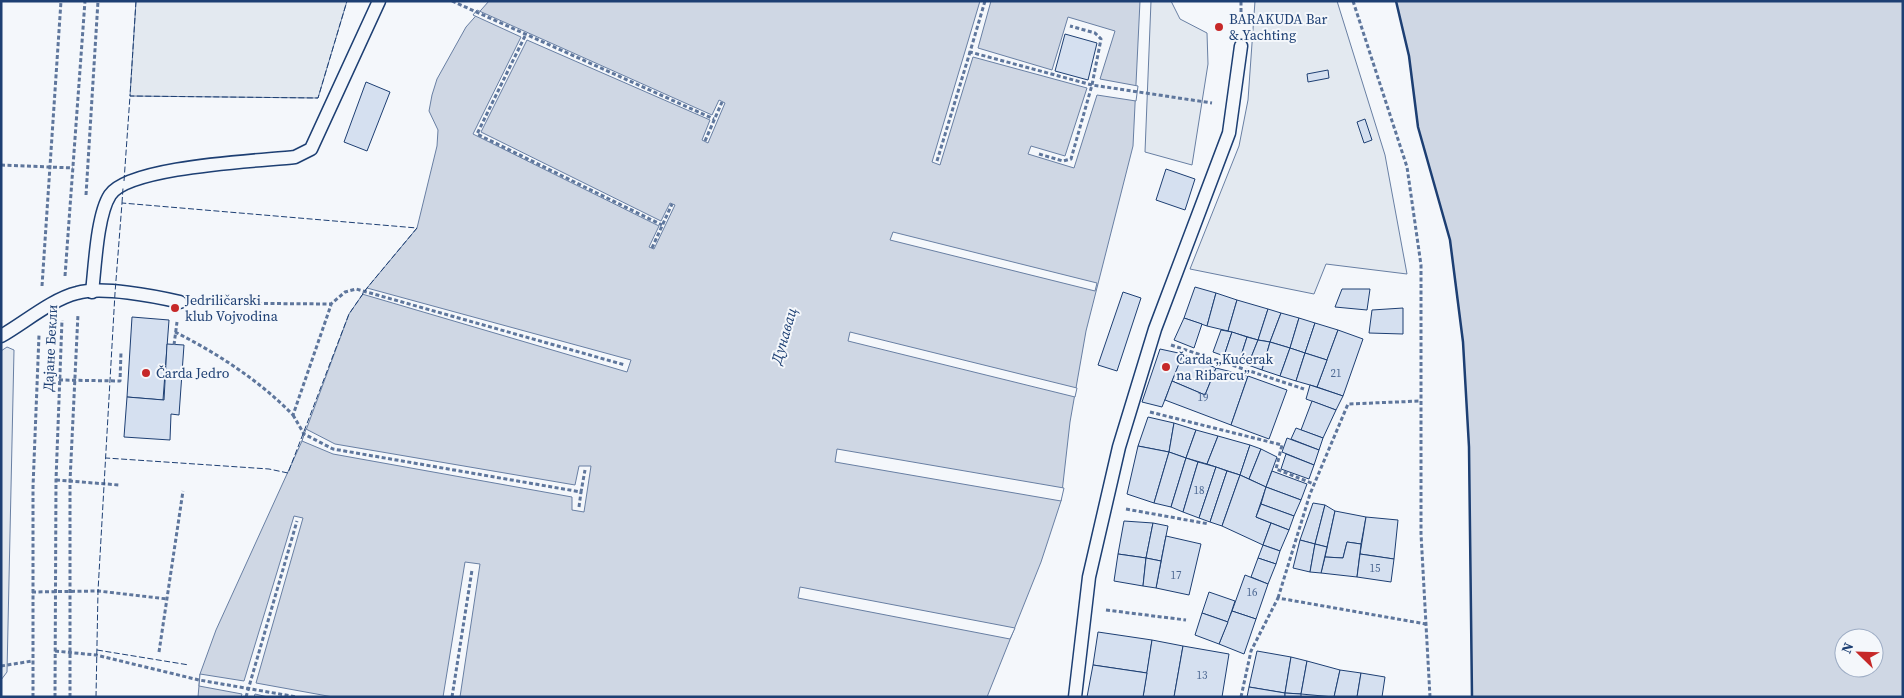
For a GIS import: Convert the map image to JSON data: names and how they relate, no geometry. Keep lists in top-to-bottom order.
{
  "streets": {
    "path": ["Дајане Бекли"]
  },
  "water": ["Дунавац"],
  "places": [
    "BARAKUDA Bar & Yachting",
    "Jedriličarski klub Vojvodina",
    "Čarda „Kućerak na Ribarcu”",
    "Čarda Jedro"
  ],
  "house_numbers": [
    "21",
    "19",
    "18",
    "15",
    "17",
    "16",
    "13"
  ],
  "north": "top left"
}
